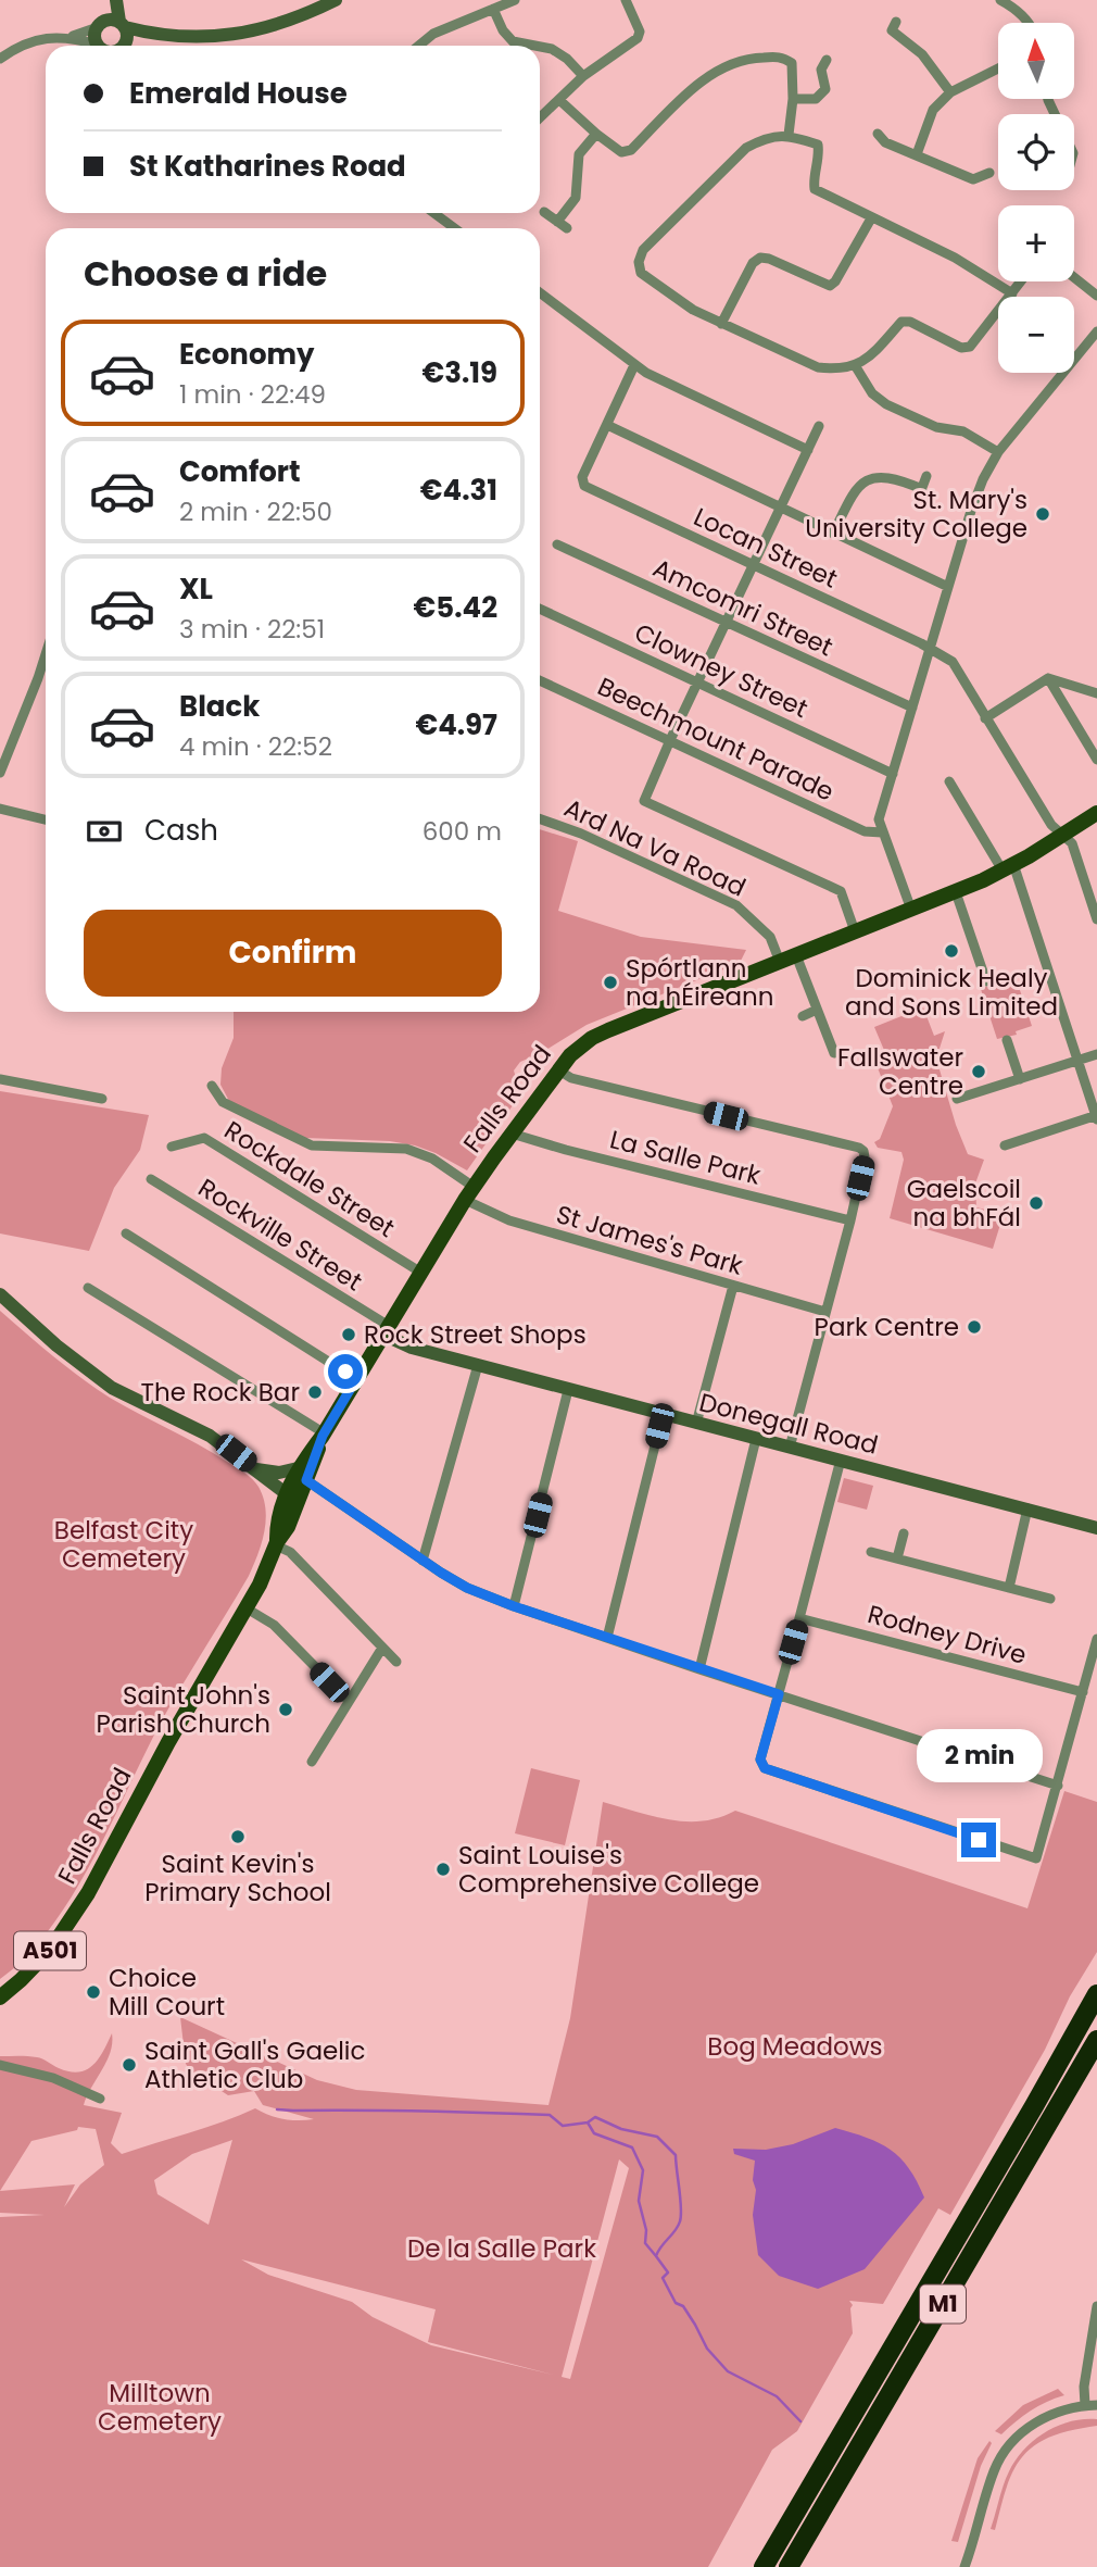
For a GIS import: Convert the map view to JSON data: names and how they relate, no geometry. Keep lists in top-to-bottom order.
{
  "streets": {
    "highway": ["M1"],
    "main road": ["Falls Road", "A501"],
    "street": [
      "Locan Street",
      "Amcomri Street",
      "Clowney Street",
      "Beechmount Parade",
      "Ard Na Va Road",
      "La Salle Park",
      "Rockdale Street",
      "Rockville Street",
      "St James's Park",
      "Donegall Road",
      "Rodney Drive"
    ]
  },
  "crossings": [
    ["Locan Street", "Falls Road"],
    ["Ard Na Va Road", "Falls Road"],
    ["Falls Road", "La Salle Park"],
    ["Falls Road", "Rockdale Street"],
    ["Falls Road", "Rockville Street"],
    ["Falls Road", "St James's Park"],
    ["Falls Road", "Donegall Road"],
    ["Rockville Street", "Donegall Road"]
  ],
  "parks": [
    "Belfast City Cemetery",
    "Bog Meadows",
    "De la Salle Park",
    "Milltown Cemetery"
  ],
  "places": [
    "St. Mary's University College",
    "Dominick Healy and Sons Limited",
    "Spórtlann na hÉireann",
    "Fallswater Centre",
    "Gaelscoil na bhFál",
    "Park Centre",
    "Rock Street Shops",
    "The Rock Bar",
    "Saint John's Parish Church",
    "Saint Kevin's Primary School",
    "Saint Louise's Comprehensive College",
    "Choice Mill Court",
    "Saint Gall's Gaelic Athletic Club"
  ],
  "north": "top",
  "page": {
    "map_buttons": ["+", "−"],
    "banner": ["Emerald House", "St Katharines Road"],
    "heading": "Choose a ride",
    "list": [
      {
        "name": "Economy",
        "note": "1 min · 22:49",
        "value": "€3.19"
      },
      {
        "name": "Comfort",
        "note": "2 min · 22:50",
        "value": "€4.31"
      },
      {
        "name": "XL",
        "note": "3 min · 22:51",
        "value": "€5.42"
      },
      {
        "name": "Black",
        "note": "4 min · 22:52",
        "value": "€4.97"
      }
    ],
    "pay": ["Cash", "600 m"],
    "buttons": "Confirm",
    "bubble": "2 min"
  }
}
